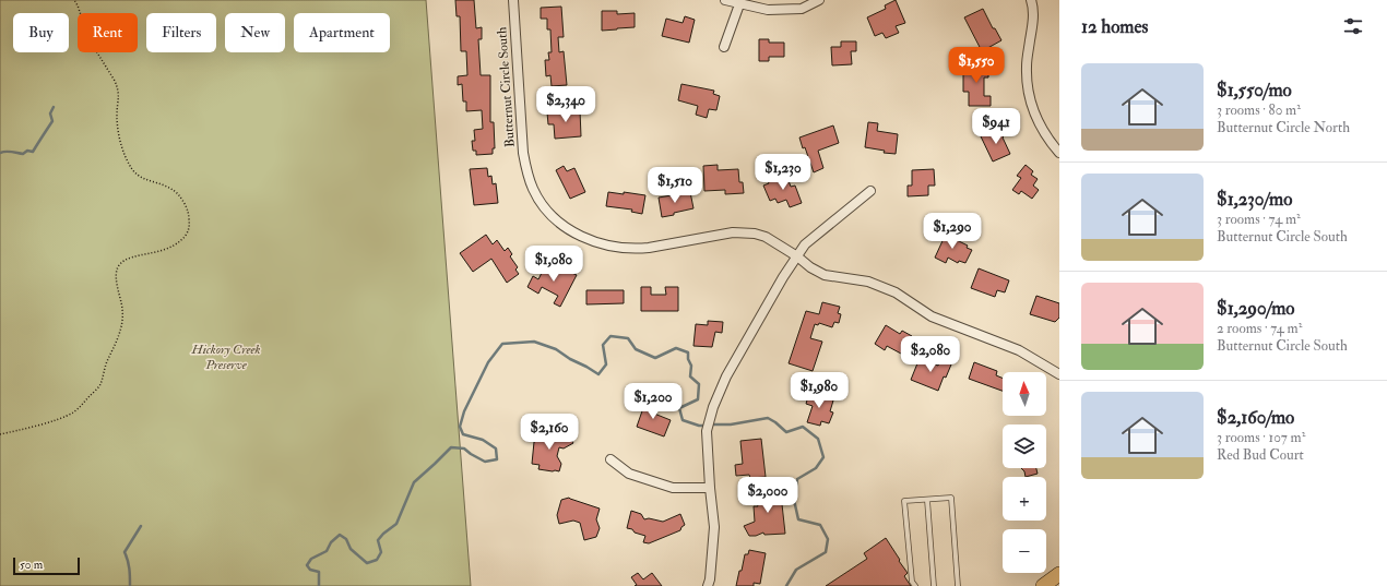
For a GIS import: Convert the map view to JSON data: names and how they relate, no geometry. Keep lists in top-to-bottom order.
{
  "streets": {
    "street": ["Butternut Circle South"]
  },
  "parks": ["Hickory Creek Preserve"],
  "scale_bar": "50 m",
  "north": "top",
  "page": {
    "heading": "12 homes",
    "chip": [
      "Buy",
      "Rent",
      "Filters",
      "New",
      "Apartment"
    ],
    "price": [
      "$1,550",
      "$2,340",
      "$941",
      "$1,230",
      "$1,510",
      "$1,290",
      "$1,080",
      "$2,080",
      "$1,980",
      "$1,200",
      "$2,160",
      "$2,000"
    ],
    "list": [
      {
        "name": "$1,550/mo",
        "note": "3 rooms · 80 m² · Butternut Circle North"
      },
      {
        "name": "$1,230/mo",
        "note": "3 rooms · 74 m² · Butternut Circle South"
      },
      {
        "name": "$1,290/mo",
        "note": "2 rooms · 74 m² · Butternut Circle South"
      },
      {
        "name": "$2,160/mo",
        "note": "3 rooms · 107 m² · Red Bud Court"
      }
    ],
    "map_buttons": ["+", "−"],
    "scale": "50 m"
  }
}
